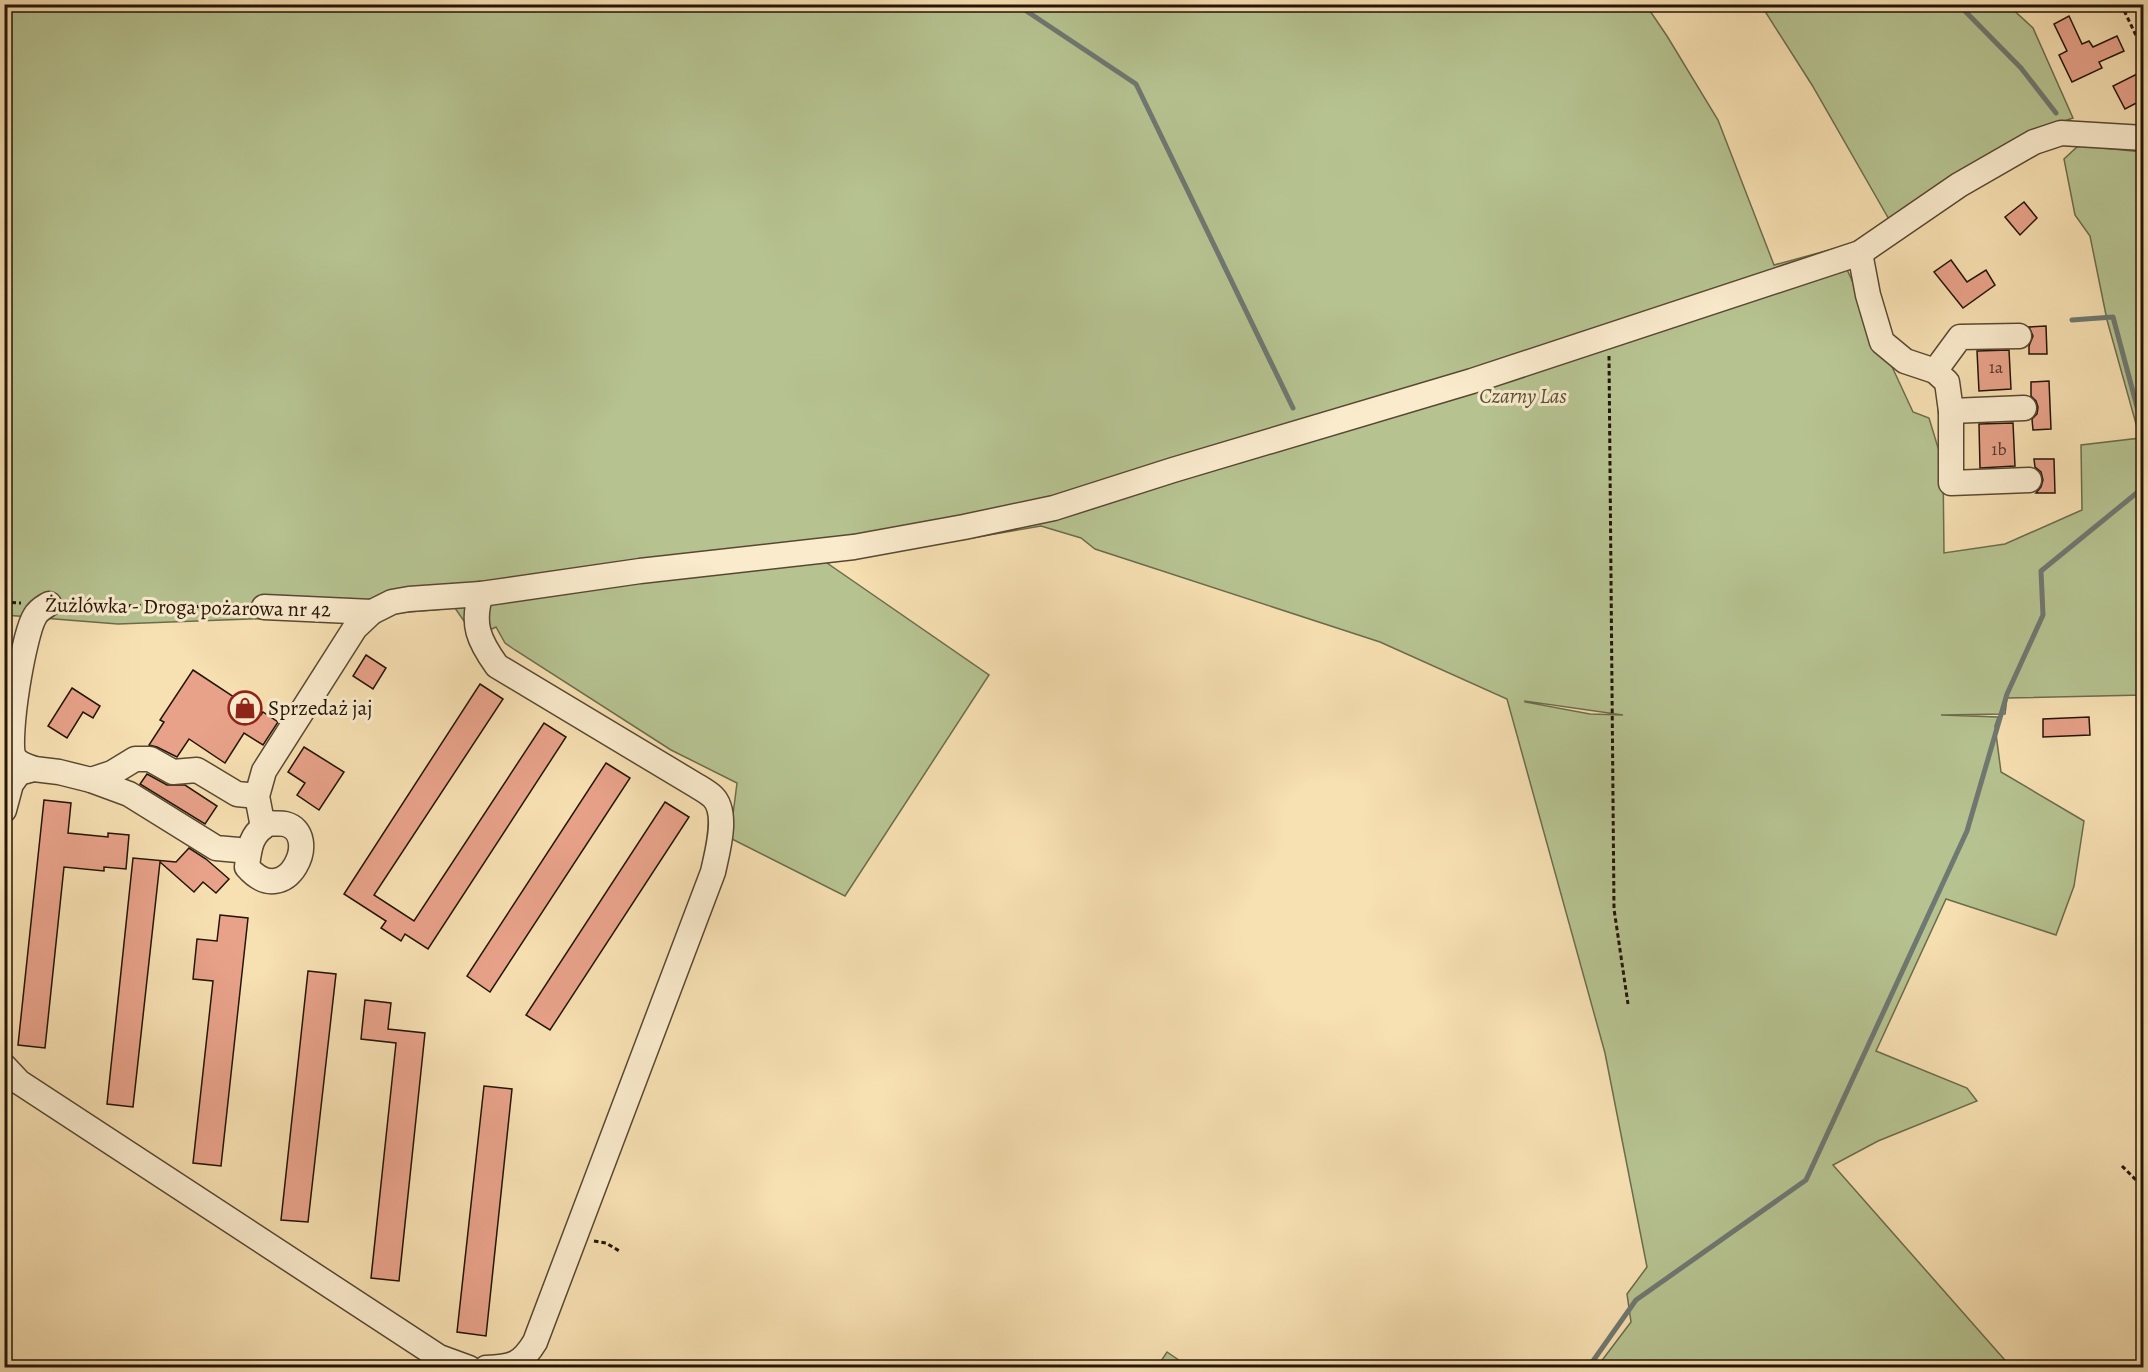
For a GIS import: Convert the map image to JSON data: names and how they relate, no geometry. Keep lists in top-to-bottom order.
{
  "streets": {
    "street": ["Żużlówka - Droga pożarowa nr 42"]
  },
  "parks": ["Czarny Las"],
  "places": {
    "shop": ["Sprzedaż jaj"]
  },
  "house_numbers": ["1a", "1b"]
}
